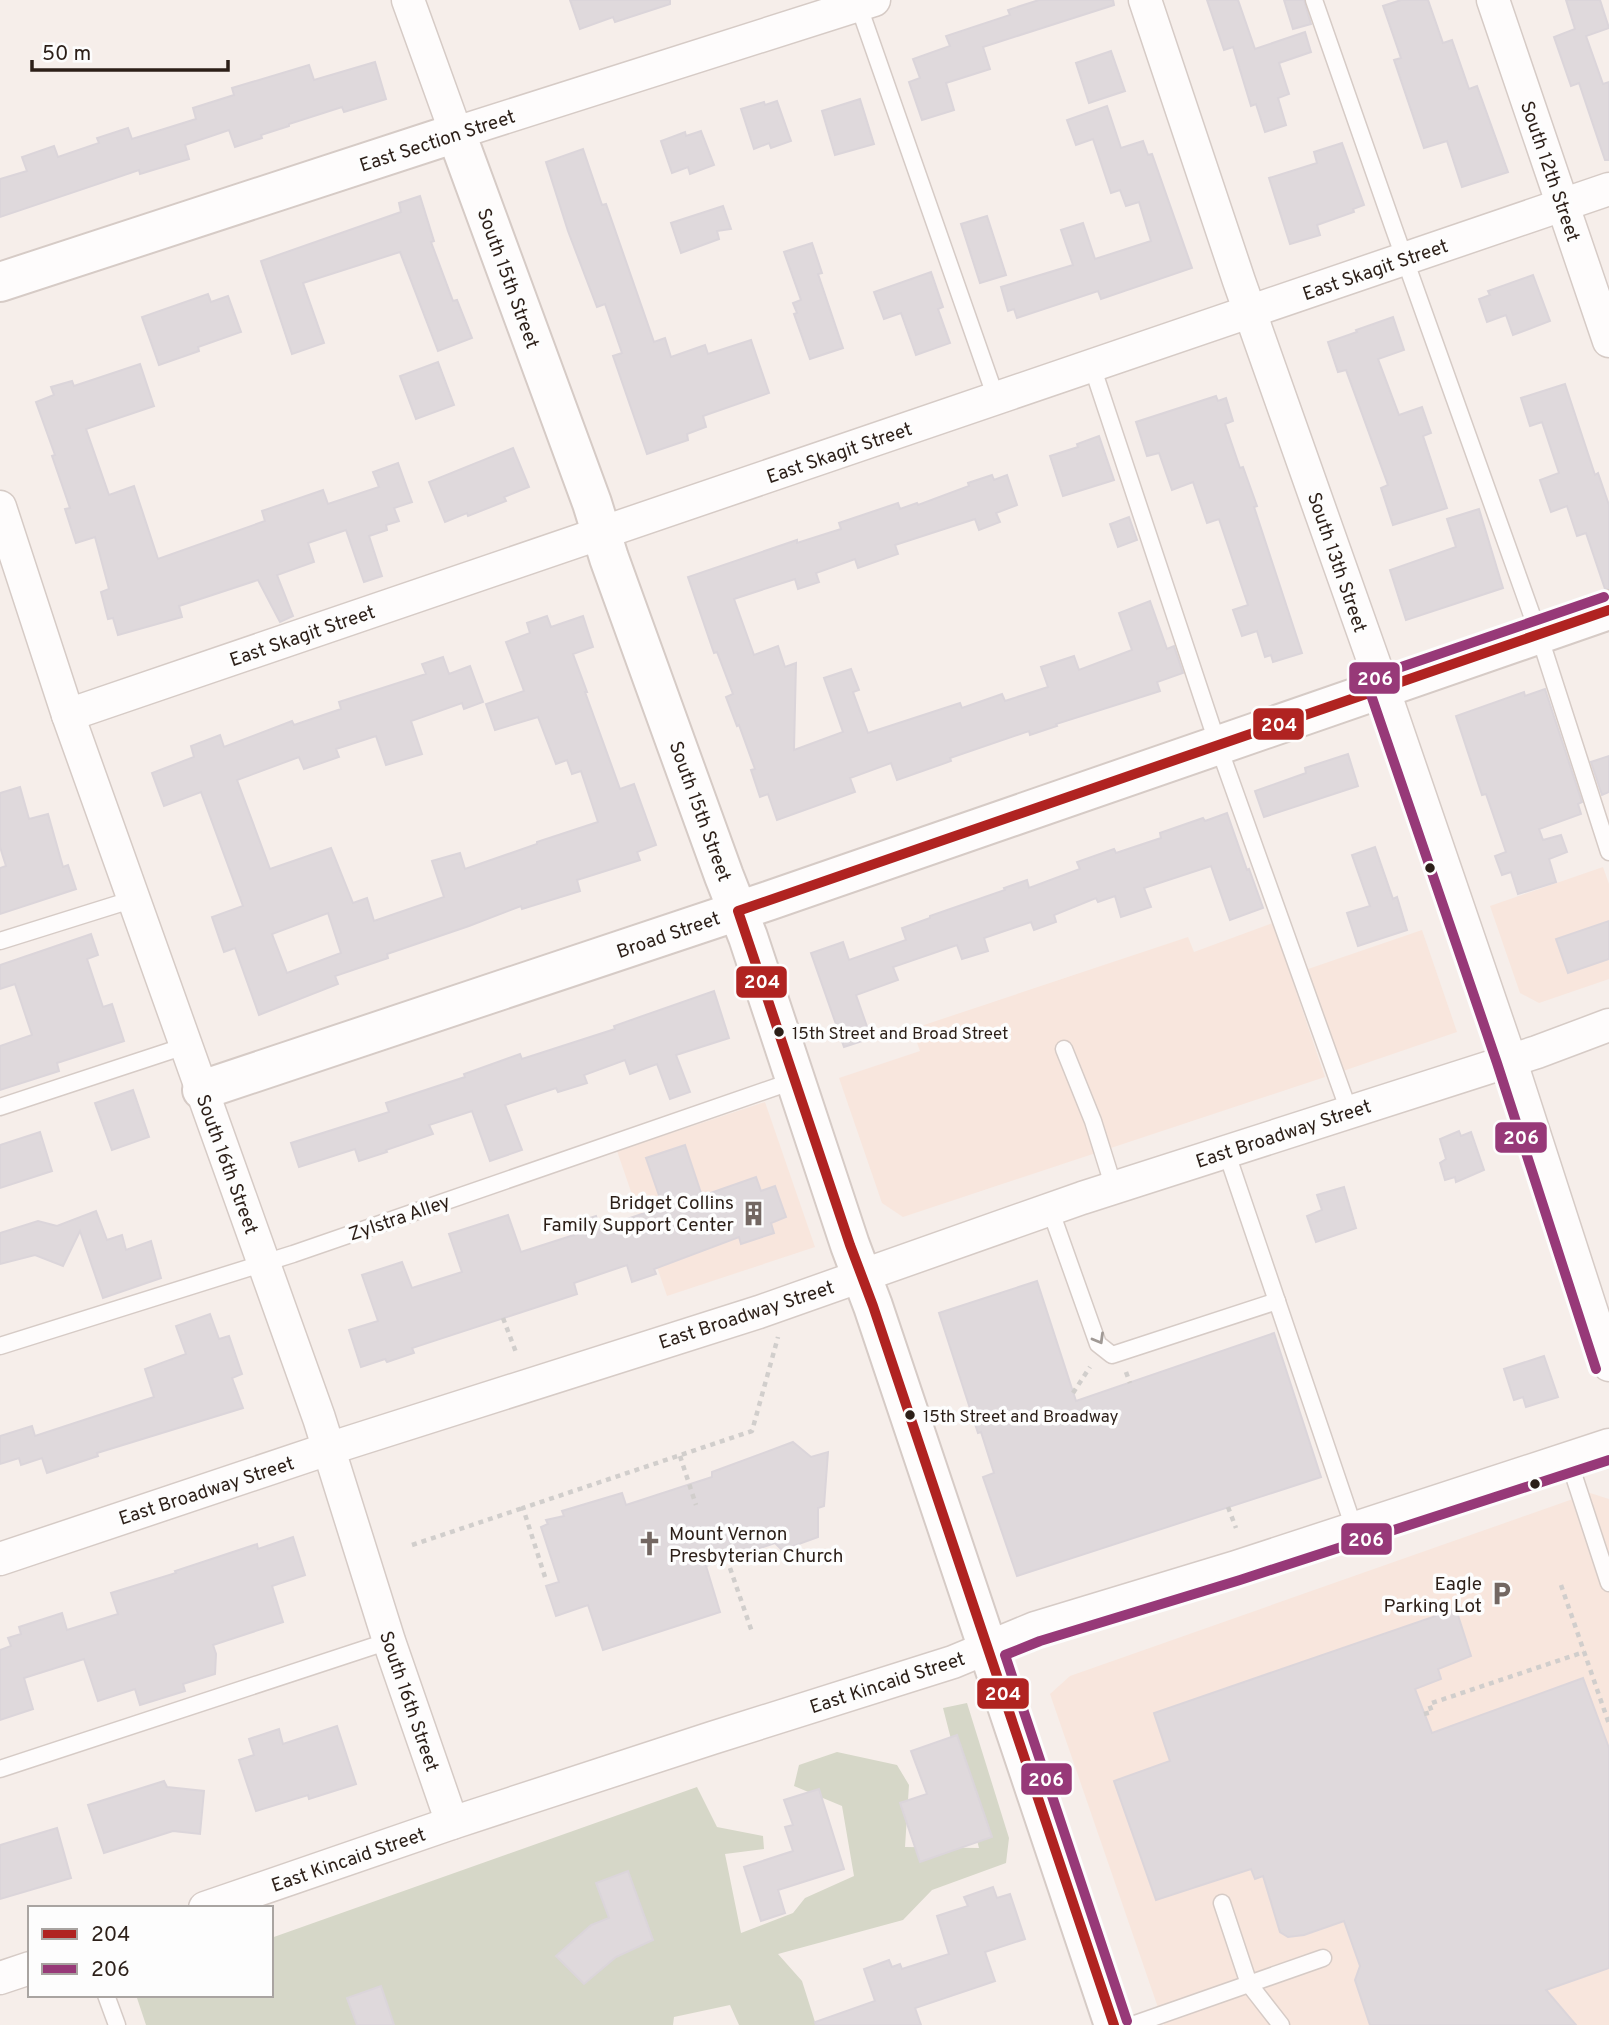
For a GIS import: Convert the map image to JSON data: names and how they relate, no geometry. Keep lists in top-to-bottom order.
{
  "streets": {
    "street": [
      "East Section Street",
      "South 12th Street",
      "East Skagit Street",
      "South 15th Street",
      "South 13th Street",
      "Broad Street",
      "East Broadway Street",
      "South 16th Street",
      "East Kincaid Street"
    ],
    "lane": ["Zylstra Alley"]
  },
  "crossings": [
    ["East Section Street", "South 15th Street"],
    ["South 12th Street", "East Skagit Street"],
    ["East Skagit Street", "South 15th Street"],
    ["East Skagit Street", "South 13th Street"],
    ["East Skagit Street", "South 16th Street"],
    ["South 15th Street", "Broad Street"],
    ["South 15th Street", "East Broadway Street"],
    ["South 15th Street", "Zylstra Alley"],
    ["South 15th Street", "East Kincaid Street"],
    ["South 13th Street", "Broad Street"],
    ["South 13th Street", "East Broadway Street"],
    ["Broad Street", "South 16th Street"],
    ["East Broadway Street", "South 16th Street"],
    ["South 16th Street", "Zylstra Alley"],
    ["South 16th Street", "East Kincaid Street"]
  ],
  "places": {
    "other": ["15th Street and Broad Street", "15th Street and Broadway"],
    "building": ["Bridget Collins Family Support Center"],
    "church": ["Mount Vernon Presbyterian Church"],
    "parking": ["Eagle Parking Lot"]
  },
  "lines": ["transit line 206", "transit line 204"],
  "legend": ["204", "206"],
  "scale_bar": "50 m"
}
